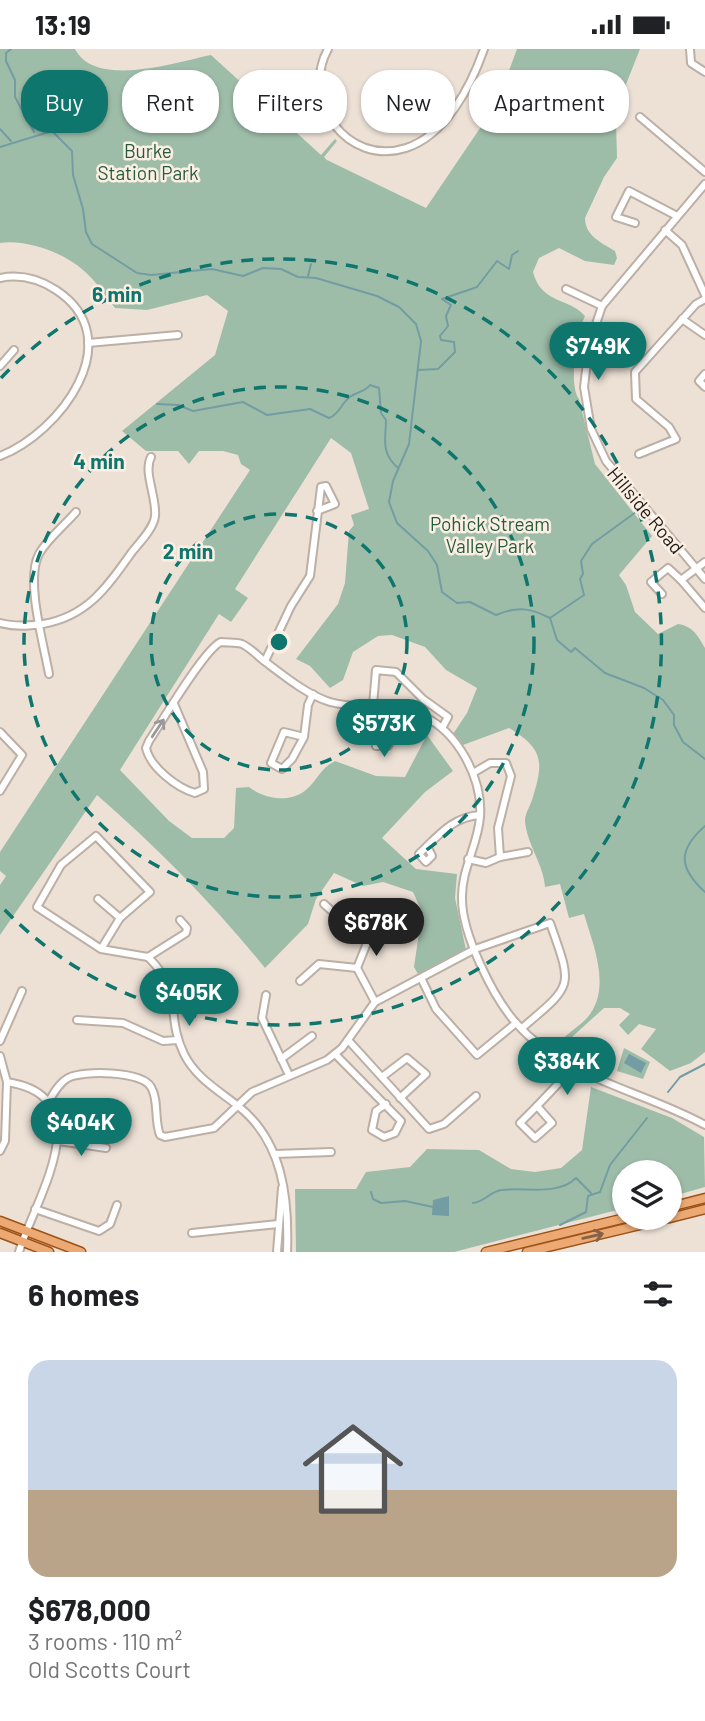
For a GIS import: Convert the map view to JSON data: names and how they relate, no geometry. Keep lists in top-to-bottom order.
{
  "streets": {
    "street": ["Hillside Road"]
  },
  "parks": ["Burke Station Park", "Pohick Stream Valley Park"],
  "page": {
    "status": "13:19",
    "chip": [
      "Buy",
      "Rent",
      "Filters",
      "New",
      "Apartment"
    ],
    "price": [
      "$749K",
      "$573K",
      "$678K",
      "$405K",
      "$384K",
      "$404K"
    ],
    "heading": "6 homes",
    "list": [
      {
        "name": "$678,000",
        "note": "3 rooms · 110 m² · Old Scotts Court"
      }
    ]
  },
  "rings": ["6 min", "4 min", "2 min"]
}
